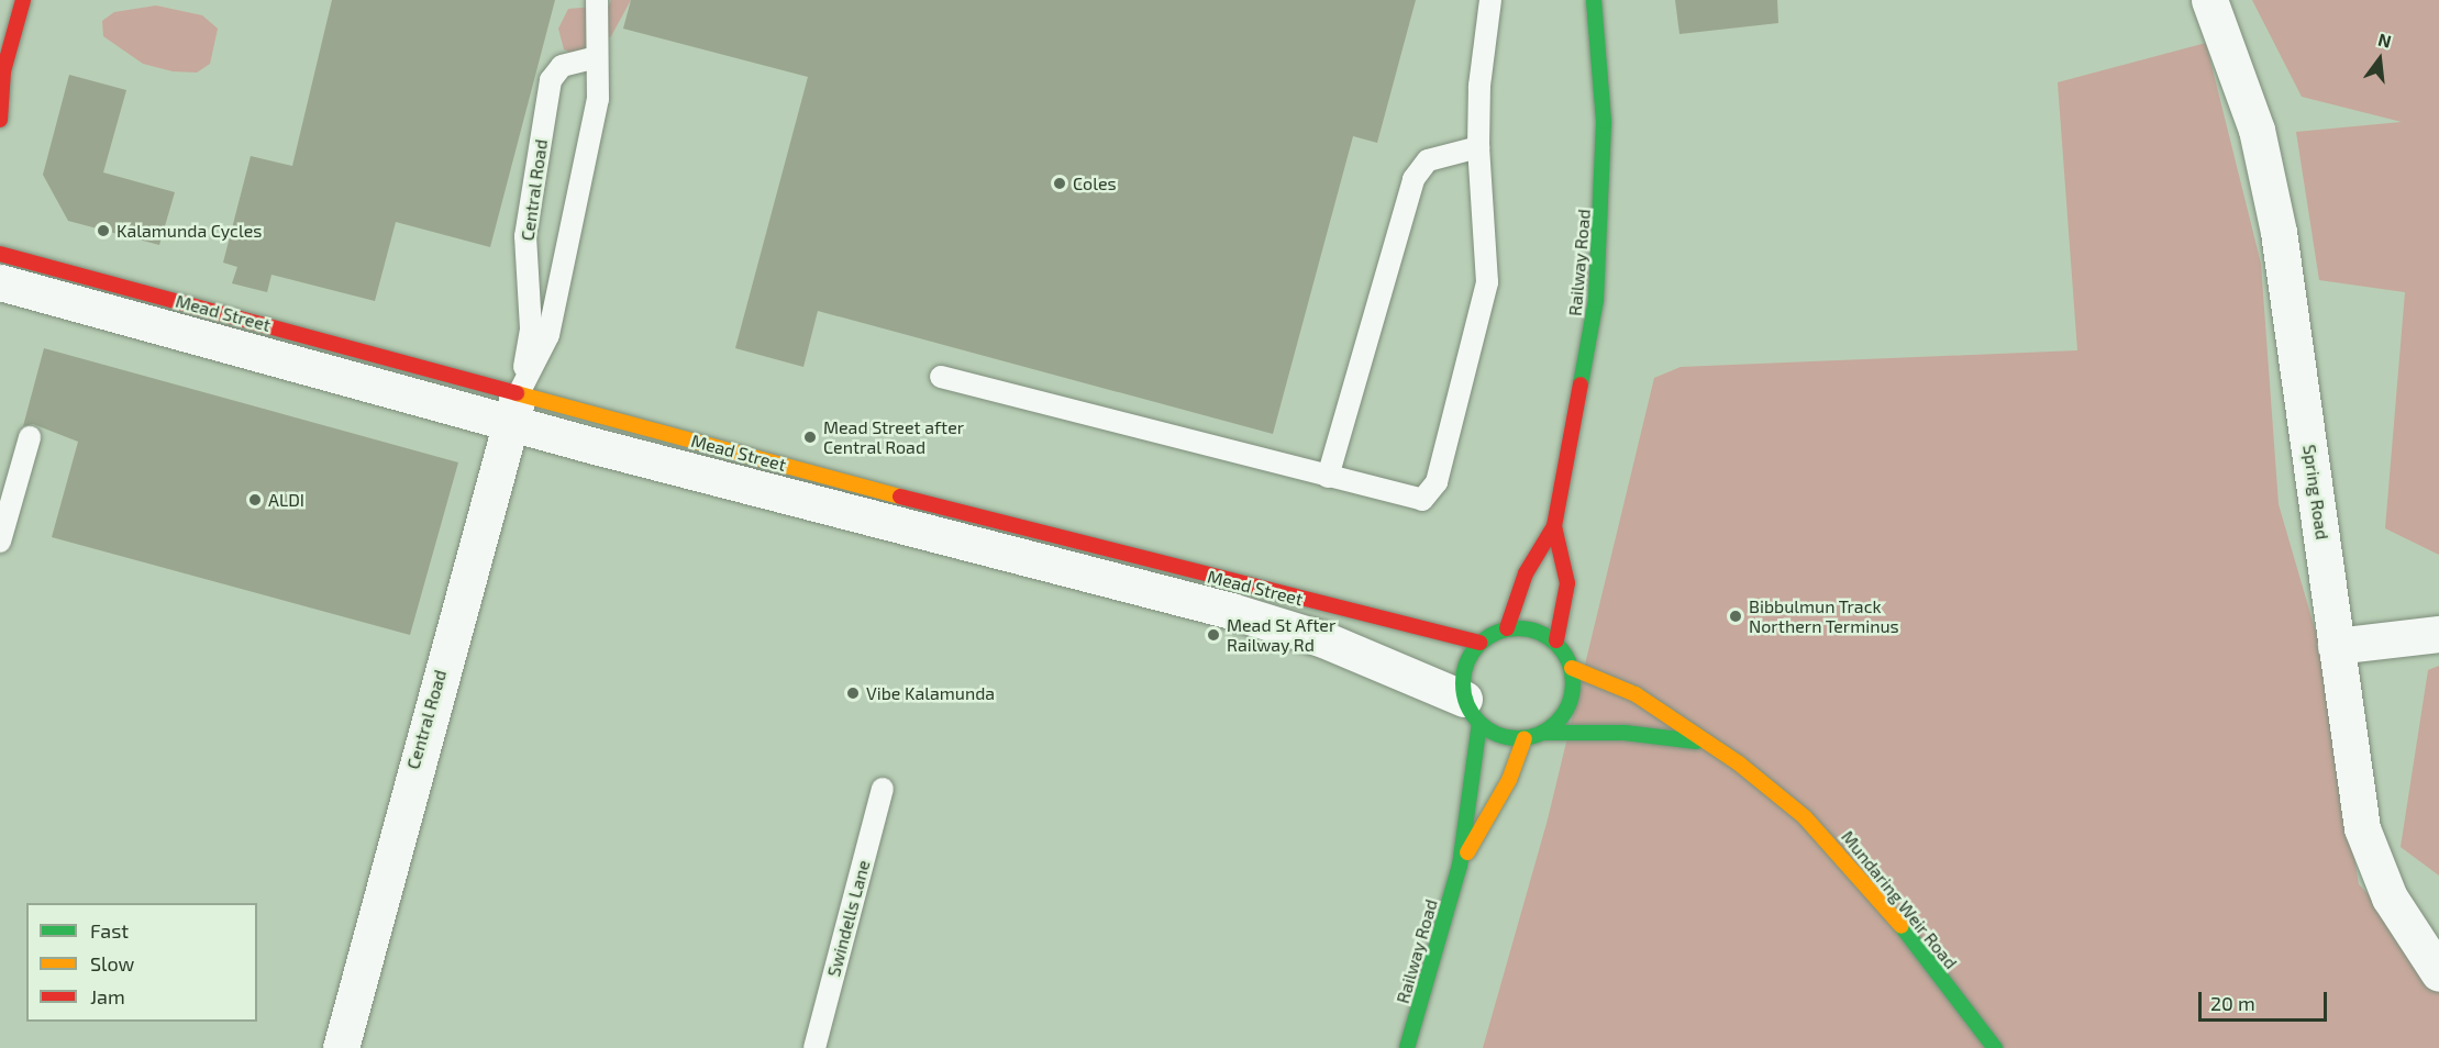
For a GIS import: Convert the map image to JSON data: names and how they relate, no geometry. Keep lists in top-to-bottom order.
{
  "streets": {
    "street": [
      "Central Road",
      "Railway Road",
      "Mead Street",
      "Spring Road",
      "Mundaring Weir Road"
    ],
    "lane": ["Swindells Lane"]
  },
  "crossings": [
    ["Central Road", "Mead Street"],
    ["Railway Road", "Mead Street"],
    ["Railway Road", "Mundaring Weir Road"],
    ["Mead Street", "Mundaring Weir Road"]
  ],
  "places": [
    "Coles",
    "Kalamunda Cycles",
    "Mead Street after Central Road",
    "ALDI",
    "Bibbulmun Track Northern Terminus",
    "Mead St After Railway Rd",
    "Vibe Kalamunda"
  ],
  "legend": ["Fast", "Slow", "Jam"],
  "scale_bar": "20 m",
  "north": "top"
}
